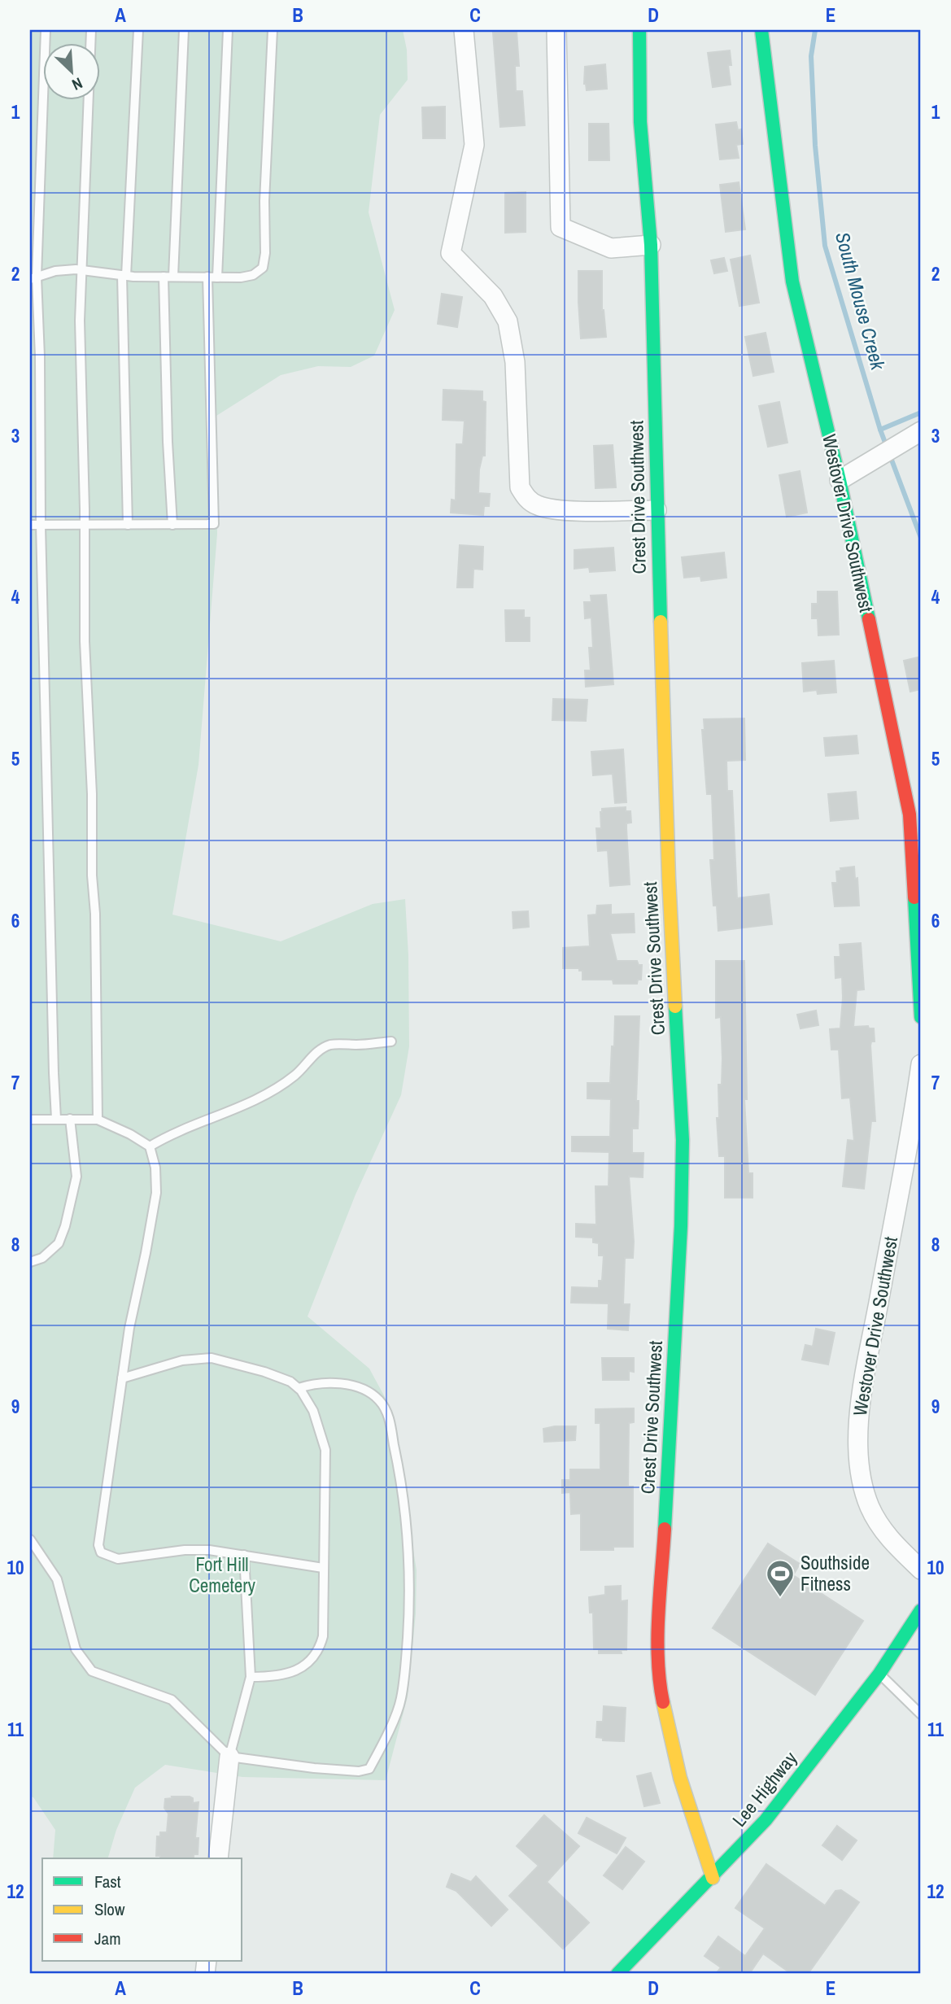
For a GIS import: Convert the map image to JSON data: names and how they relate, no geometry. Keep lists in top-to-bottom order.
{
  "streets": {
    "street": ["Crest Drive Southwest", "Westover Drive Southwest", "Lee Highway"]
  },
  "crossings": [
    ["Crest Drive Southwest", "Lee Highway"]
  ],
  "water": ["South Mouse Creek"],
  "parks": ["Fort Hill Cemetery"],
  "places": {
    "sports": ["Southside Fitness"]
  },
  "legend": ["Fast", "Slow", "Jam"],
  "north": "bottom right",
  "grid": {
    "columns": [
      "A",
      "B",
      "C",
      "D",
      "E"
    ],
    "rows": [
      "1",
      "2",
      "3",
      "4",
      "5",
      "6",
      "7",
      "8",
      "9",
      "10",
      "11",
      "12"
    ]
  }
}
